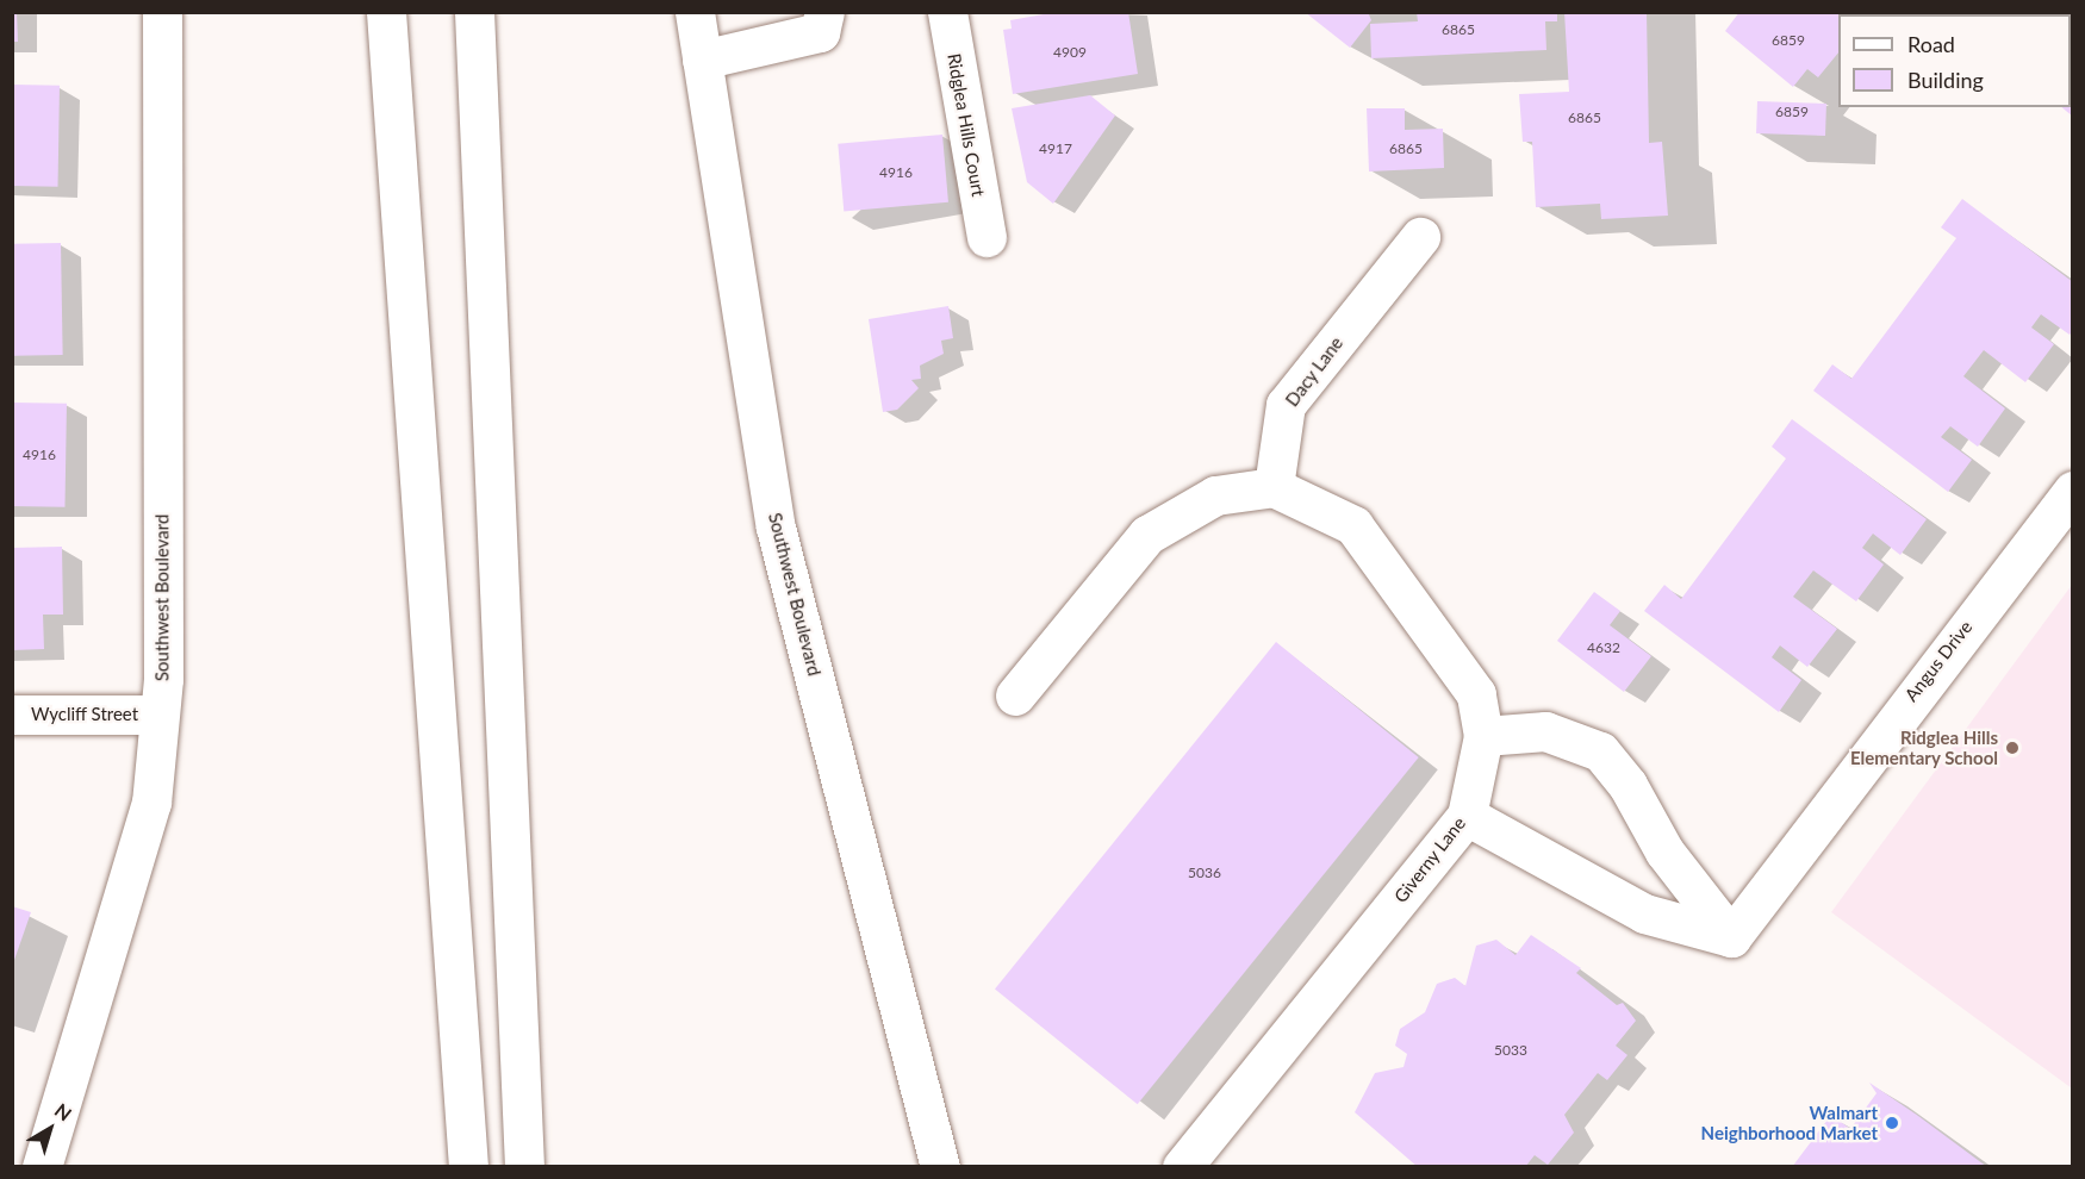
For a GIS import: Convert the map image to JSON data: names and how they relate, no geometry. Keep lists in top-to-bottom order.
{
  "streets": {
    "main road": [
      "Ridglea Hills Court",
      "Dacy Lane",
      "Southwest Boulevard",
      "Angus Drive",
      "Wycliff Street",
      "Giverny Lane"
    ]
  },
  "crossings": [
    ["Dacy Lane", "Giverny Lane"],
    ["Southwest Boulevard", "Wycliff Street"]
  ],
  "places": ["Ridglea Hills Elementary School", "Walmart Neighborhood Market"],
  "house_numbers": [
    "6865",
    "6859",
    "4909",
    "6859",
    "6865",
    "4917",
    "6865",
    "4916",
    "4916",
    "4632",
    "5036",
    "5033"
  ],
  "legend": ["Road", "Building"],
  "north": "top right"
}
